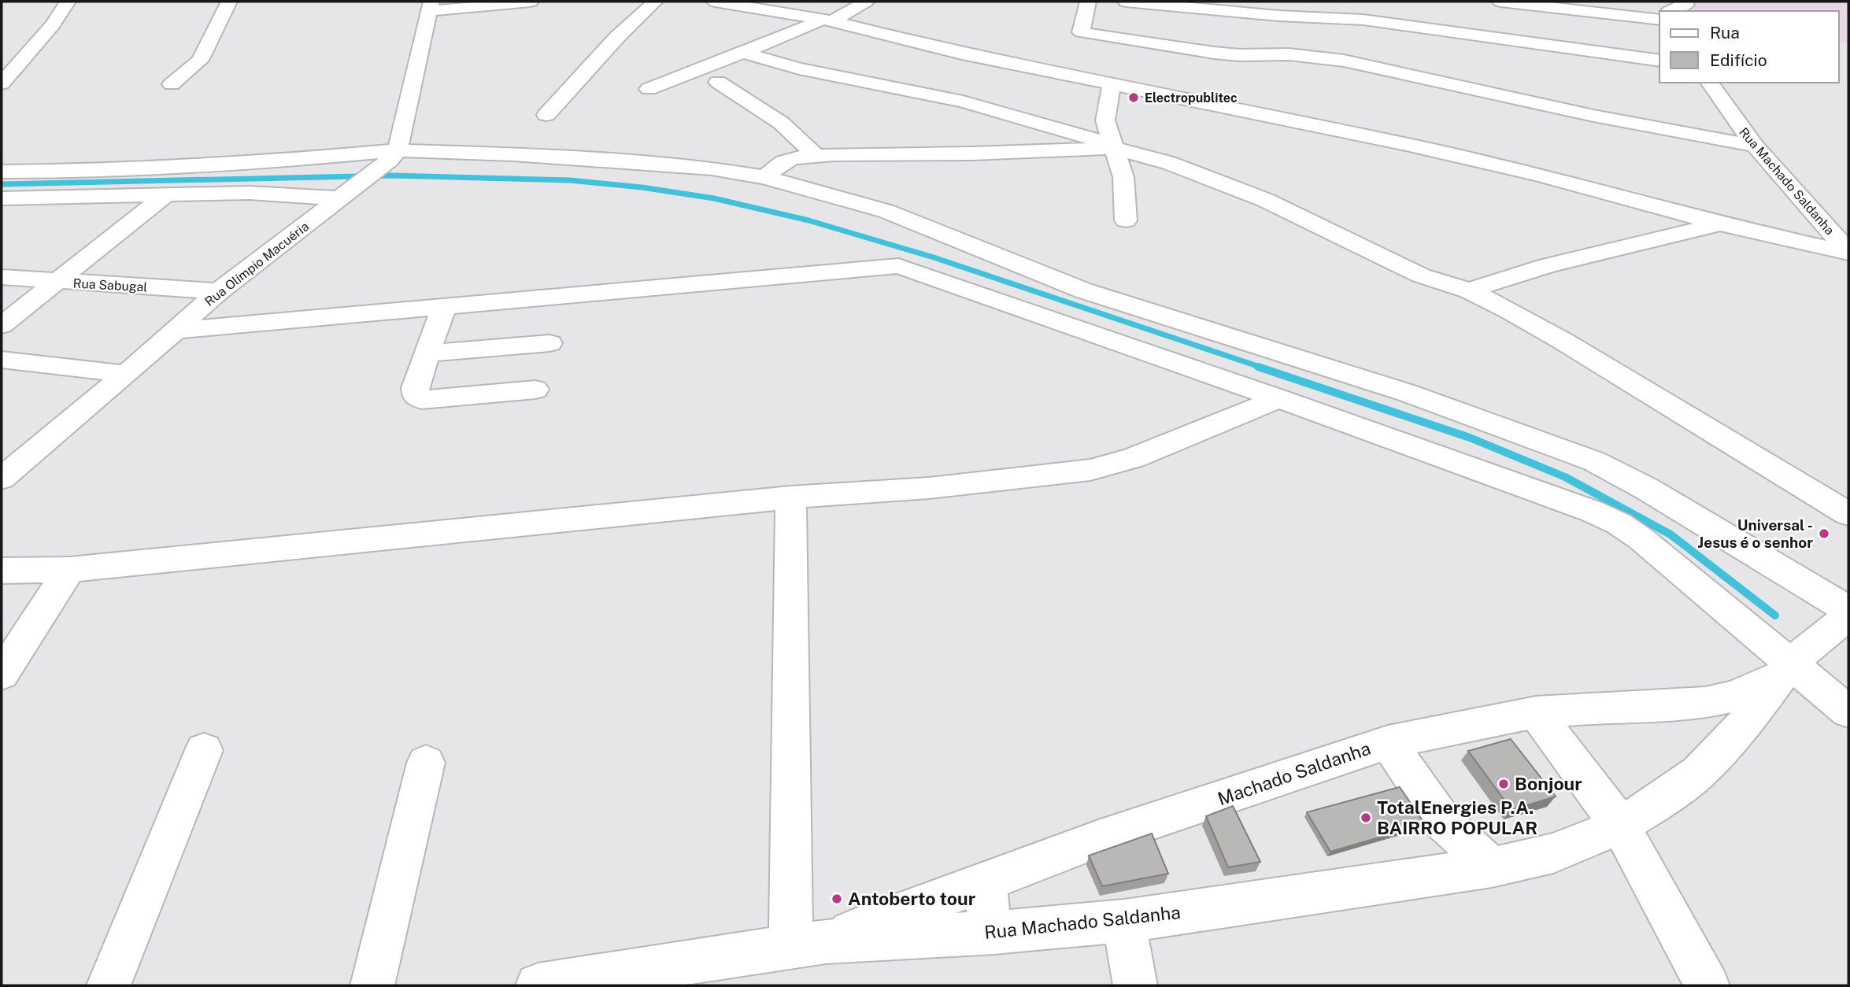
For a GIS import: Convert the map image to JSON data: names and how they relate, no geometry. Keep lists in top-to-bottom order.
{
  "streets": {
    "street": [
      "Rua Machado Saldanha",
      "Rua Olímpio Macuéria",
      "Rua Sabugal",
      "Machado Saldanha"
    ]
  },
  "crossings": [
    ["Rua Machado Saldanha", "Machado Saldanha"],
    ["Rua Olímpio Macuéria", "Rua Sabugal"]
  ],
  "places": [
    "Electropublitec",
    "Universal - Jesus é o senhor",
    "Bonjour",
    "TotalEnergies P.A. BAIRRO POPULAR",
    "Antoberto tour"
  ],
  "legend": ["Rua", "Edifício"]
}
